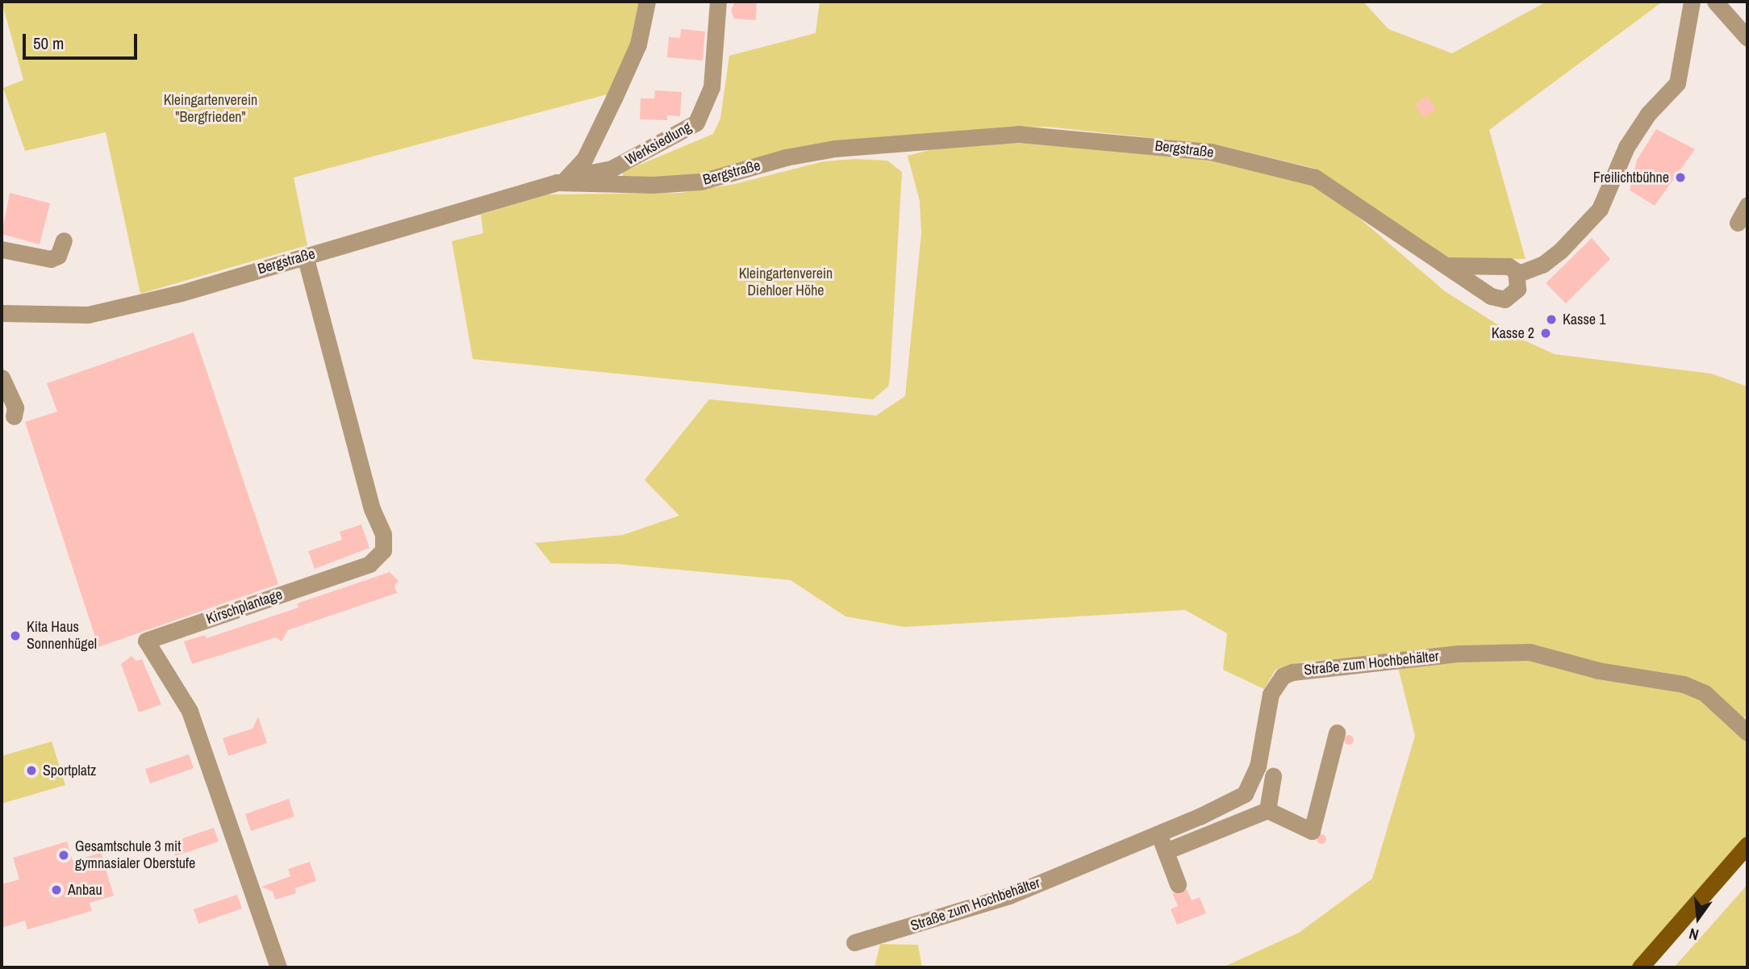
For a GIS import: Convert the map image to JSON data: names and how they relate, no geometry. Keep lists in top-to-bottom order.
{
  "streets": {
    "street": [
      "Werksiedlung",
      "Bergstraße",
      "Kirschplantage",
      "Straße zum Hochbehälter"
    ]
  },
  "crossings": [
    ["Werksiedlung", "Bergstraße"],
    ["Bergstraße", "Kirschplantage"]
  ],
  "parks": ["Kleingartenverein \"Bergfrieden\"", "Kleingartenverein Diehloer Höhe"],
  "places": [
    "Freilichtbühne",
    "Kasse 1",
    "Kasse 2",
    "Kita Haus Sonnenhügel",
    "Sportplatz",
    "Gesamtschule 3 mit gymnasialer Oberstufe",
    "Anbau"
  ],
  "scale_bar": "50 m",
  "north": "bottom"
}
